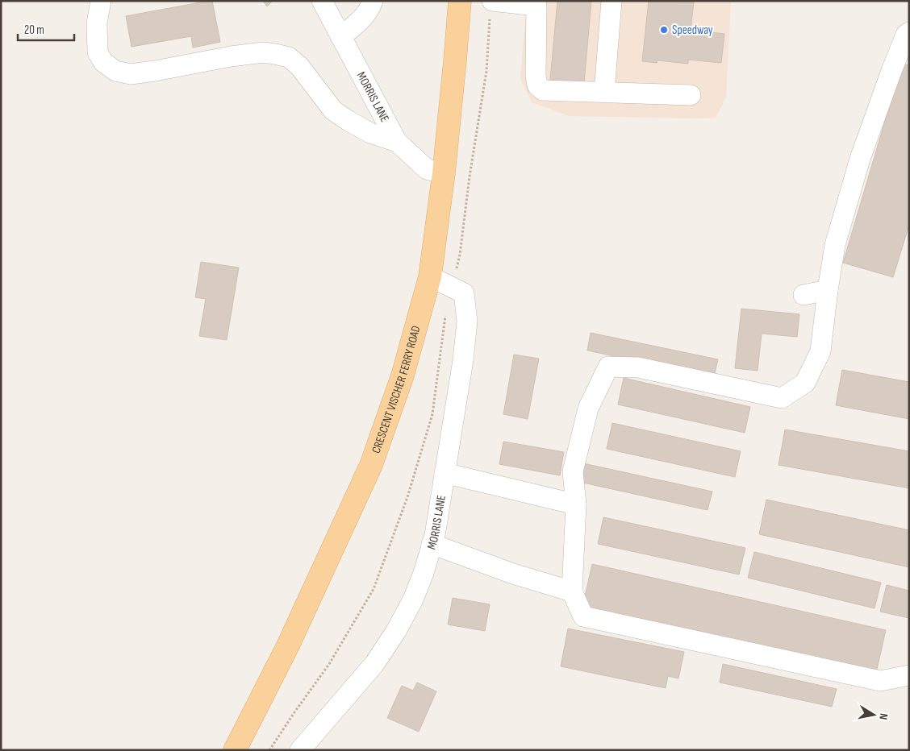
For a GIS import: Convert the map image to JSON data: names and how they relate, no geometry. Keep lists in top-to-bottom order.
{
  "streets": {
    "main road": ["CRESCENT VISCHER FERRY ROAD"],
    "street": ["MORRIS LANE"]
  },
  "crossings": [
    ["MORRIS LANE", "CRESCENT VISCHER FERRY ROAD"]
  ],
  "places": ["Speedway"],
  "scale_bar": "20 m",
  "north": "right"
}
